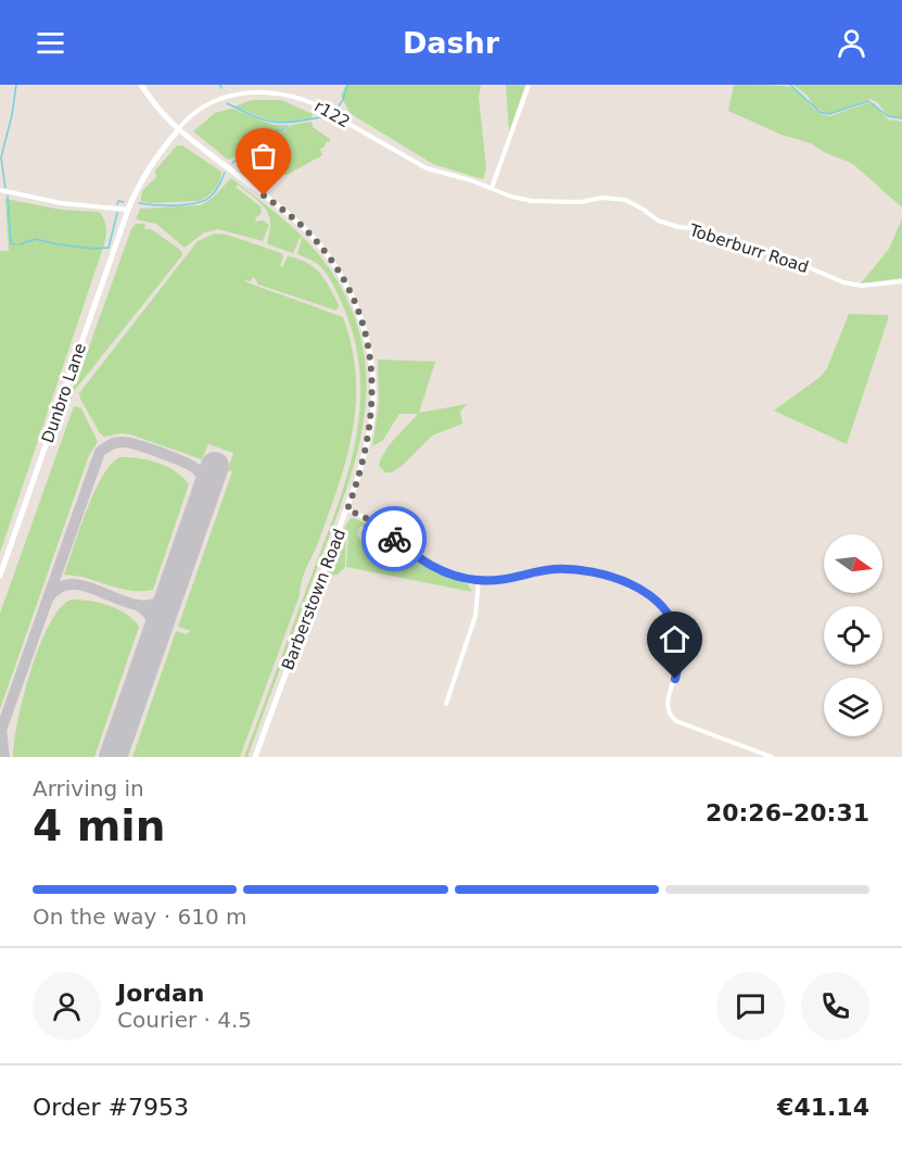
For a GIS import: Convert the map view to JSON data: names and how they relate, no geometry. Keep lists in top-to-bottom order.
{
  "streets": {
    "main road": ["Dunbro Lane", "Barberstown Road"],
    "street": ["r122", "Toberburr Road"]
  },
  "crossings": [
    ["r122", "Toberburr Road"],
    ["r122", "Dunbro Lane"],
    ["r122", "Barberstown Road"],
    ["Dunbro Lane", "Barberstown Road"]
  ],
  "north": "right",
  "page": {
    "header": "Dashr",
    "heading": ["4 min", "Arriving in", "20:26–20:31"],
    "panel": [
      "Jordan",
      "Courier · 4.5",
      "Order #7953",
      "€41.14"
    ],
    "bar": "On the way · 610 m"
  }
}
